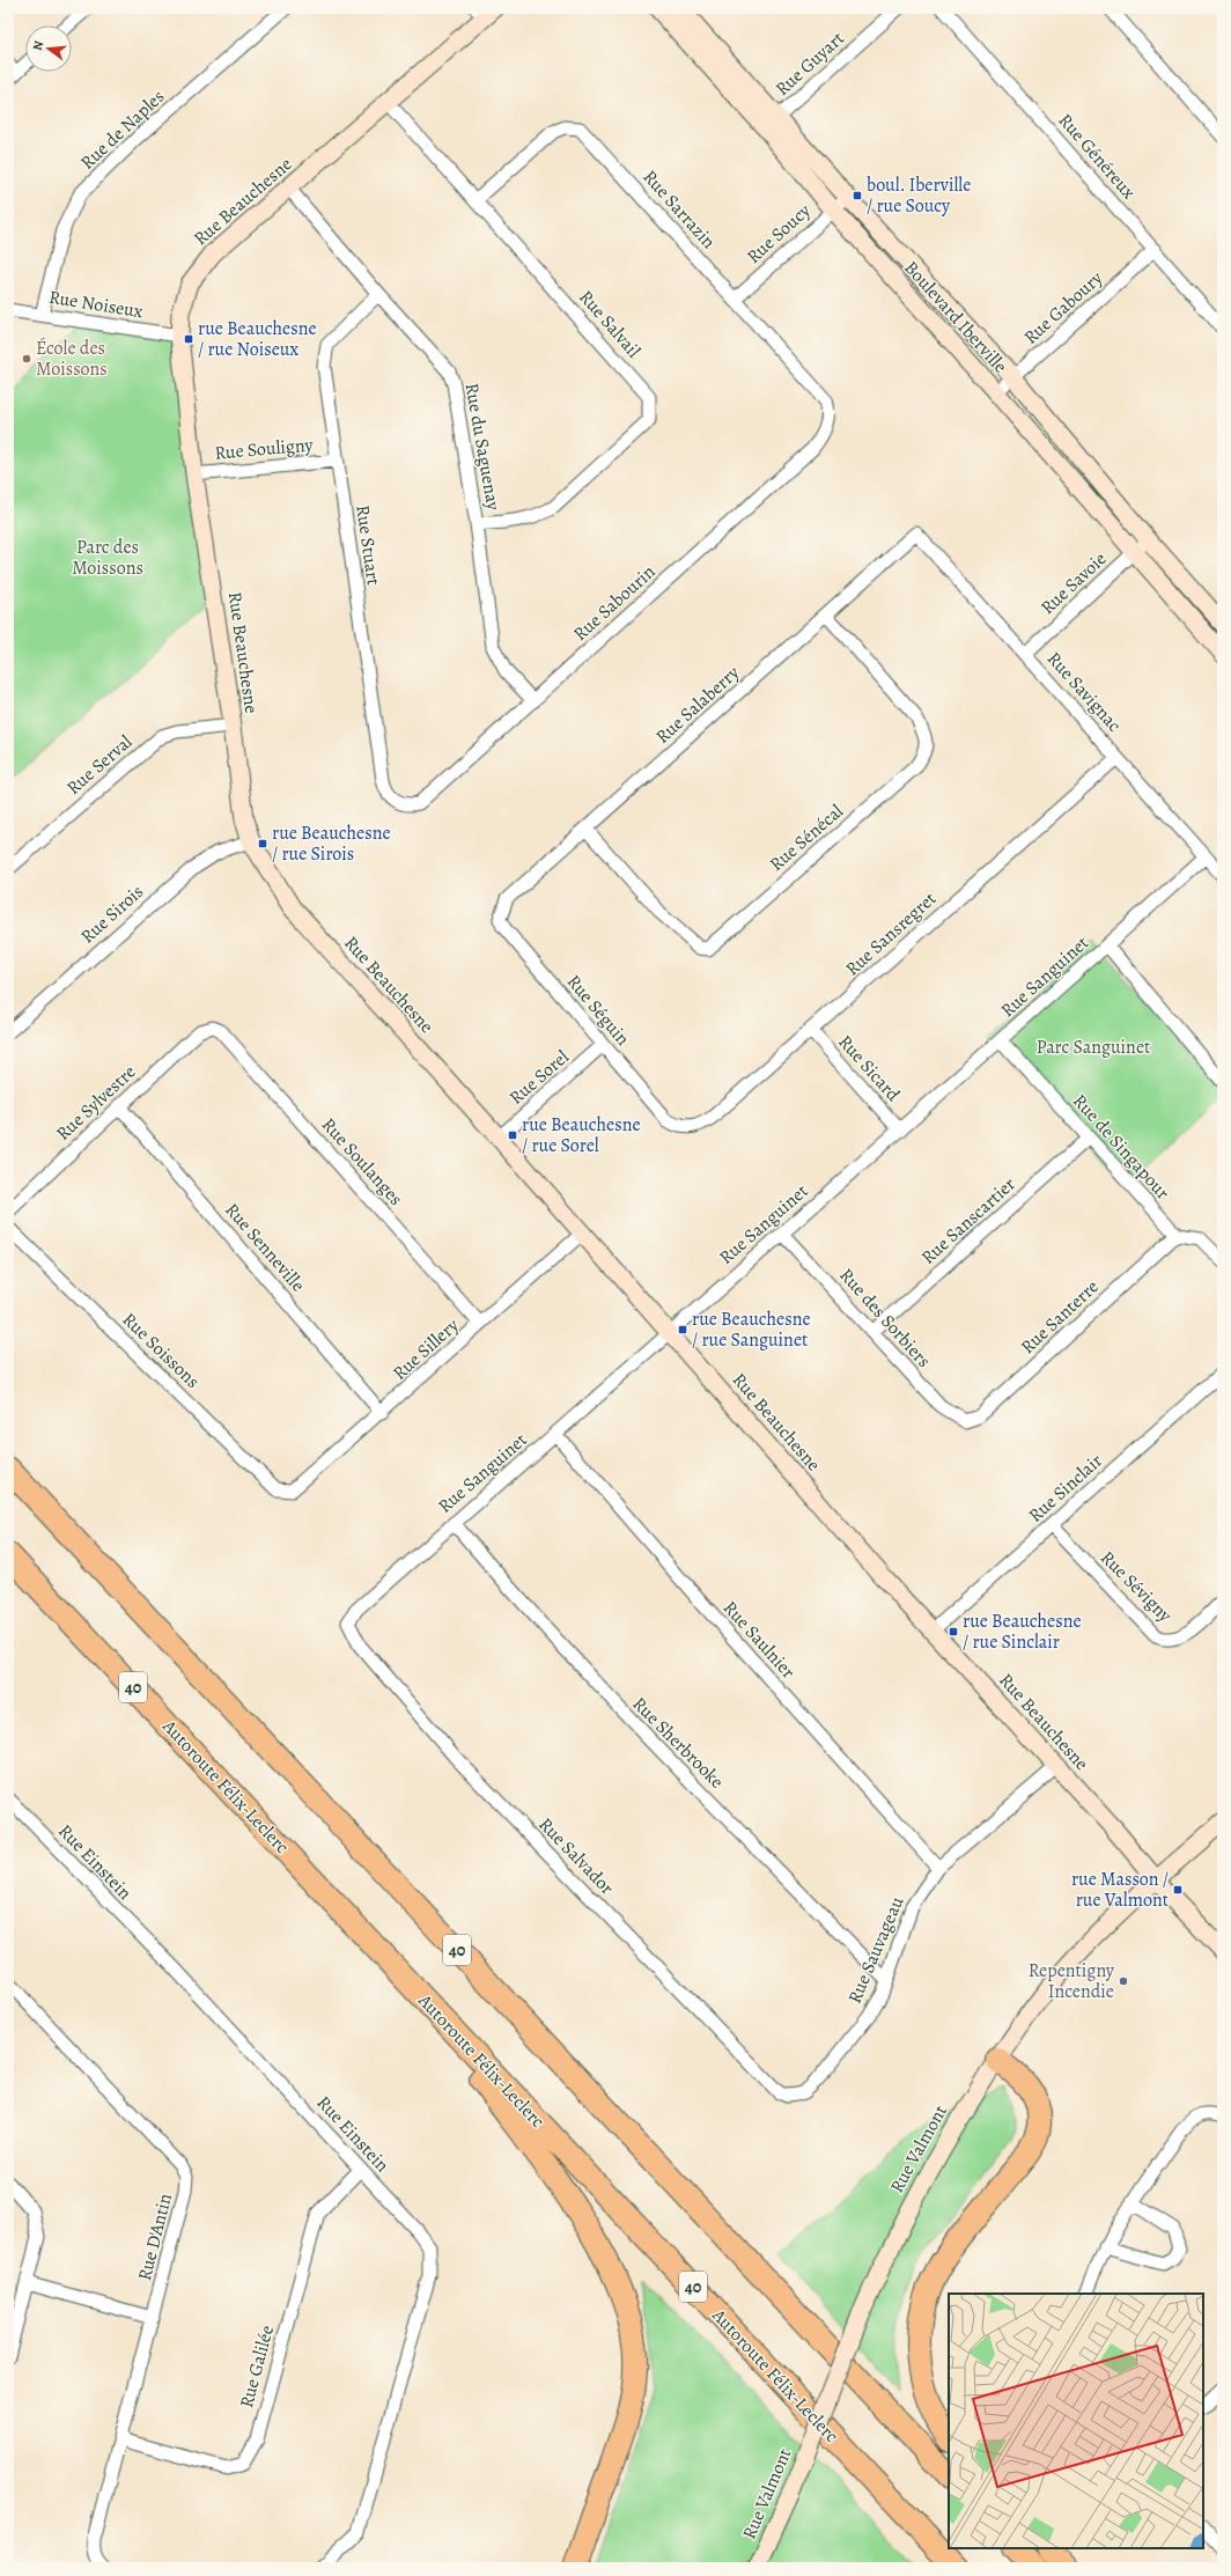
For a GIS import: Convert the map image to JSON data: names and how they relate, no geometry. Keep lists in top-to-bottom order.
{
  "streets": {
    "highway": ["40", "Autoroute Félix-Leclerc"],
    "street": [
      "Rue Guyart",
      "Rue de Naples",
      "Rue Généreux",
      "Rue Beauchesne",
      "Rue Sarrazin",
      "Rue Soucy",
      "Rue Noiseux",
      "Rue Gaboury",
      "Boulevard Iberville",
      "Rue Salvail",
      "Rue du Saguenay",
      "Rue Souligny",
      "Rue Stuart",
      "Rue Savoie",
      "Rue Sabourin",
      "Rue Savignac",
      "Rue Salaberry",
      "Rue Serval",
      "Rue Sénécal",
      "Rue Sirois",
      "Rue Sansregret",
      "Rue Sanguinet",
      "Rue Séguin",
      "Rue Sicard",
      "Rue Sorel",
      "Rue Sylvestre",
      "Rue de Singapour",
      "Rue Soulanges",
      "Rue Sanscartier",
      "Rue Senneville",
      "Rue Santerre",
      "Rue des Sorbiers",
      "Rue Sillery",
      "Rue Soissons",
      "Rue Sinclair",
      "Rue Sévigny",
      "Rue Saulnier",
      "Rue Sherbrooke",
      "Rue Salvador",
      "Rue Einstein",
      "Rue Sauvageau",
      "Rue Valmont",
      "Rue D'Antin",
      "Rue Galilée"
    ]
  },
  "crossings": [
    ["Rue Guyart", "Boulevard Iberville"],
    ["Rue de Naples", "Rue Noiseux"],
    ["Rue Généreux", "Rue Gaboury"],
    ["Rue Beauchesne", "Rue Noiseux"],
    ["Rue Beauchesne", "Rue Salvail"],
    ["Rue Beauchesne", "Rue du Saguenay"],
    ["Rue Beauchesne", "Rue Souligny"],
    ["Rue Beauchesne", "Rue Serval"],
    ["Rue Beauchesne", "Rue Sirois"],
    ["Rue Beauchesne", "Rue Sanguinet"],
    ["Rue Beauchesne", "Rue Sorel"],
    ["Rue Beauchesne", "Rue Sillery"],
    ["Rue Beauchesne", "Rue Sinclair"],
    ["Rue Beauchesne", "Rue Sauvageau"],
    ["Rue Beauchesne", "Rue Valmont"],
    ["Rue Sarrazin", "Rue Soucy"],
    ["Rue Sarrazin", "Rue Salvail"],
    ["Rue Sarrazin", "Rue Sabourin"],
    ["Rue Soucy", "Boulevard Iberville"],
    ["Rue Gaboury", "Boulevard Iberville"],
    ["Boulevard Iberville", "Rue Savoie"],
    ["Rue Salvail", "Rue du Saguenay"],
    ["Rue du Saguenay", "Rue Stuart"],
    ["Rue du Saguenay", "Rue Sabourin"],
    ["Rue Souligny", "Rue Stuart"],
    ["Rue Stuart", "Rue Sabourin"],
    ["Rue Savoie", "Rue Savignac"],
    ["Rue Savignac", "Rue Salaberry"],
    ["Rue Savignac", "Rue Sansregret"],
    ["Rue Savignac", "Rue Sanguinet"],
    ["Rue Salaberry", "Rue Sénécal"],
    ["Rue Salaberry", "Rue Séguin"],
    ["Rue Sansregret", "Rue Séguin"],
    ["Rue Sansregret", "Rue Sicard"],
    ["Rue Sanguinet", "Rue Sicard"],
    ["Rue Sanguinet", "Rue de Singapour"],
    ["Rue Sanguinet", "Rue des Sorbiers"],
    ["Rue Sanguinet", "Rue Saulnier"],
    ["Rue Sanguinet", "Rue Sherbrooke"],
    ["Rue Sanguinet", "Rue Salvador"],
    ["Rue Séguin", "Rue Sorel"],
    ["Rue Sylvestre", "Rue Soulanges"],
    ["Rue Sylvestre", "Rue Senneville"],
    ["Rue de Singapour", "Rue Sanscartier"],
    ["Rue de Singapour", "Rue Santerre"],
    ["Rue Soulanges", "Rue Sillery"],
    ["Rue Sanscartier", "Rue des Sorbiers"],
    ["Rue Senneville", "Rue Sillery"],
    ["Rue Santerre", "Rue des Sorbiers"],
    ["Rue Sillery", "Rue Soissons"],
    ["Rue Sinclair", "Rue Sévigny"],
    ["Rue Saulnier", "Rue Sauvageau"],
    ["Rue Sherbrooke", "Rue Sauvageau"],
    ["Rue Salvador", "Rue Sauvageau"],
    ["Rue Einstein", "Rue Galilée"],
    ["Rue D'Antin", "Rue Galilée"]
  ],
  "parks": ["Parc des Moissons", "Parc Sanguinet"],
  "places": {
    "transit": [
      "boul. Iberville / rue Soucy",
      "rue Beauchesne / rue Noiseux",
      "rue Beauchesne / rue Sirois",
      "rue Beauchesne / rue Sorel",
      "rue Beauchesne / rue Sanguinet",
      "rue Beauchesne / rue Sinclair",
      "rue Masson / rue Valmont"
    ],
    "other": ["École des Moissons", "Repentigny Incendie"]
  },
  "north": "left"
}
